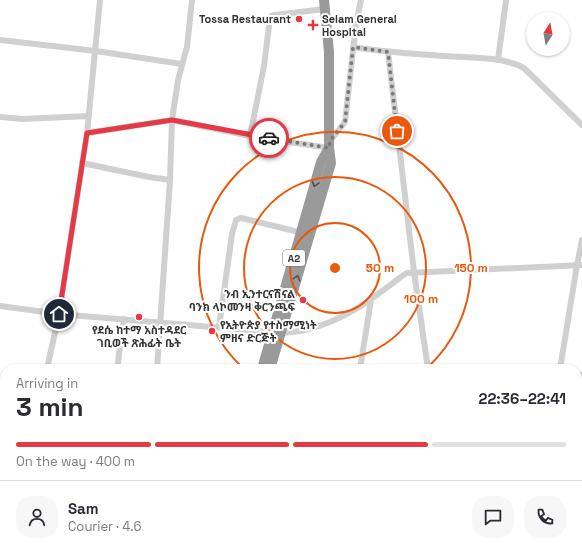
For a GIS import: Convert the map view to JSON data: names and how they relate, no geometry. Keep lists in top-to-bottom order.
{
  "streets": {
    "highway": ["A2"]
  },
  "places": {
    "other": [
      "Tossa Restaurant",
      "ንብ ኢንተርናሽናል ባንክ ላኮመንዛ ቅርንጫፍ",
      "የደሴ ከተማ አስተዳደር ገቢወች ጽሕፊት ቤት",
      "የኢትዮጵያ የተስማሚነት ምዘና ድርጅት"
    ],
    "health": ["Selam General Hospital"]
  },
  "north": "top",
  "page": {
    "heading": ["3 min", "Arriving in", "22:36–22:41"],
    "panel": ["Sam", "Courier · 4.6"],
    "bar": "On the way · 400 m"
  },
  "rings": ["50 m", "150 m", "100 m"]
}
